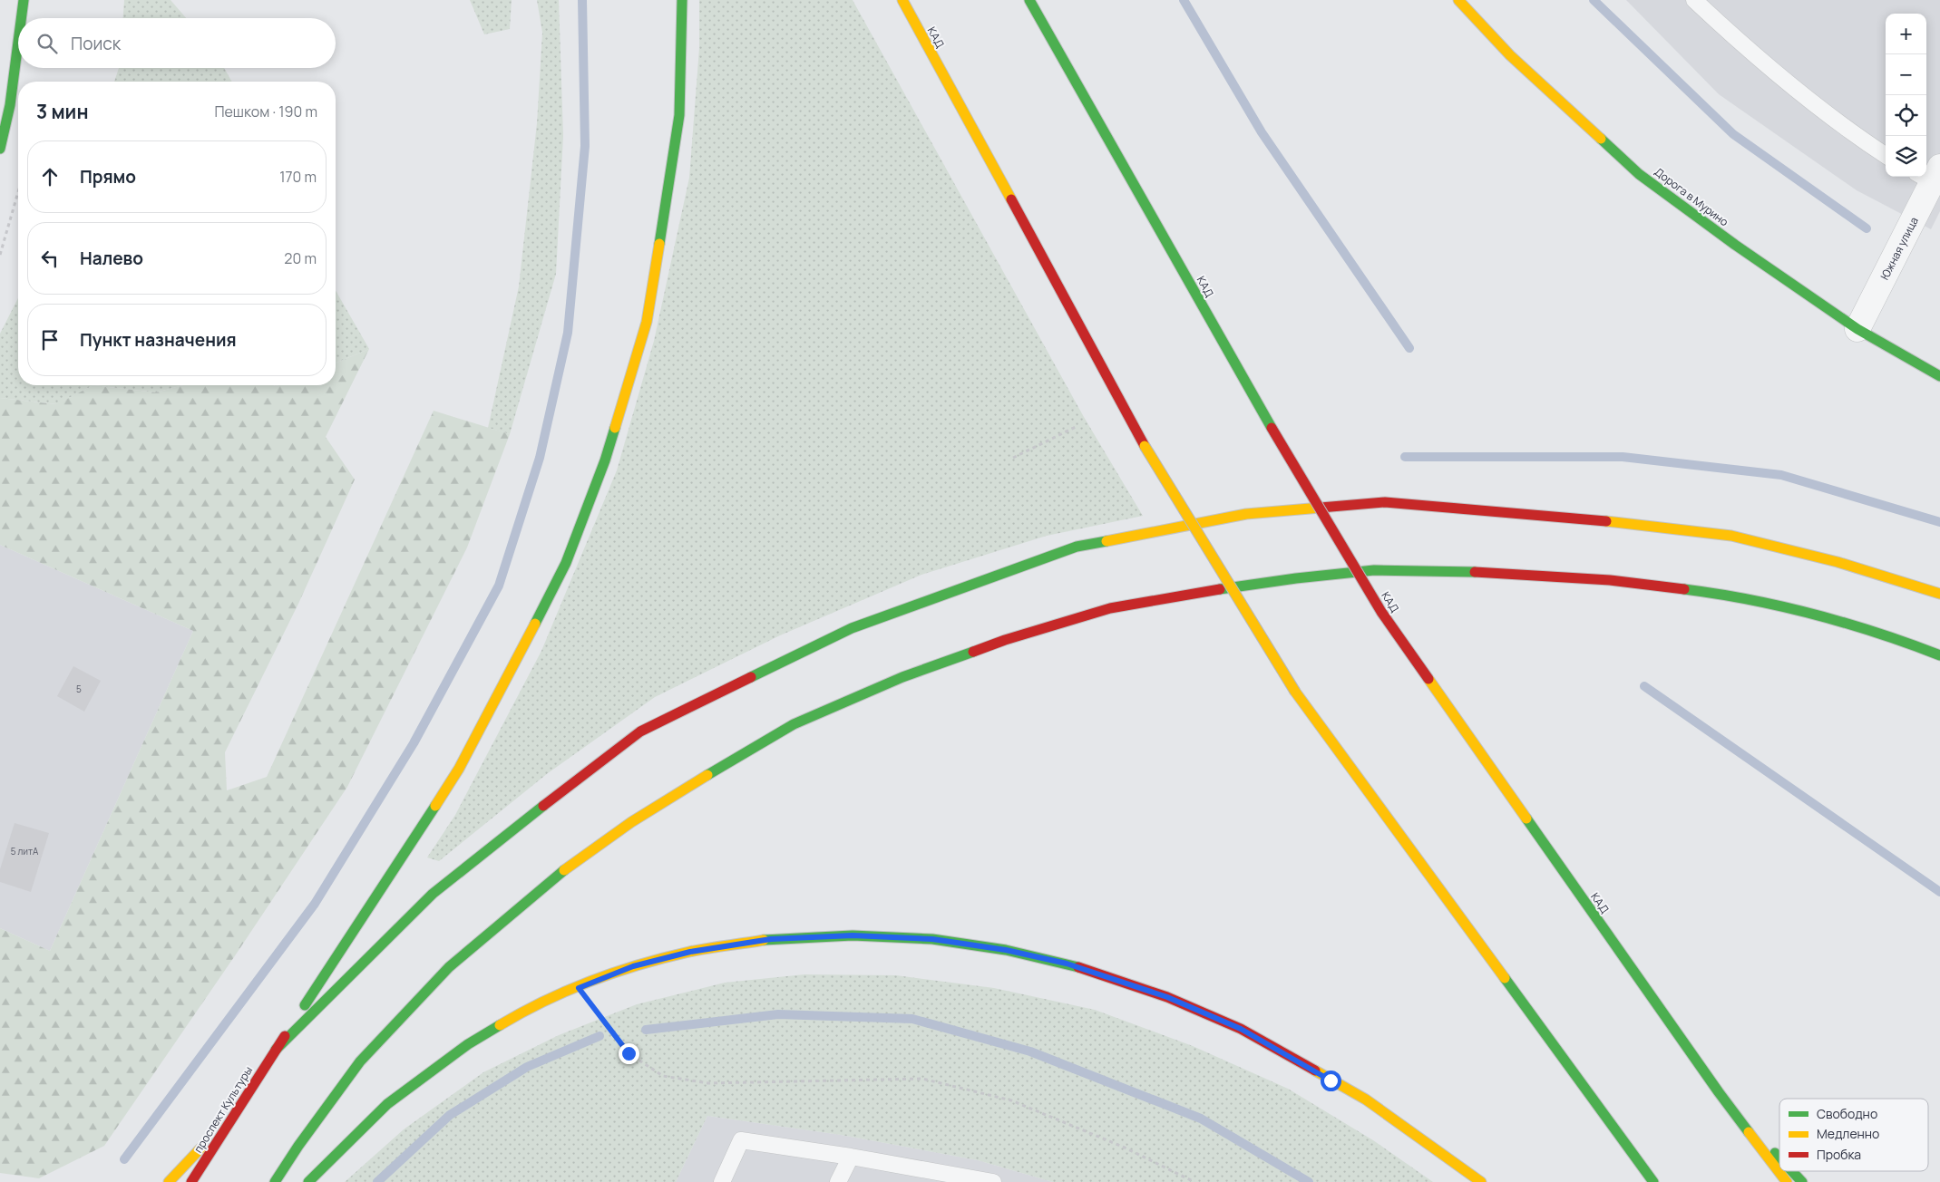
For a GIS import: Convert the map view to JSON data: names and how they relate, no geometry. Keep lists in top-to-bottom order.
{
  "streets": {
    "main road": ["КАД", "Дорога в Мурино", "проспект Культуры"],
    "street": ["Южная улица"]
  },
  "crossings": [
    ["Дорога в Мурино", "Южная улица"]
  ],
  "house_numbers": ["5", "5 литА"],
  "legend": ["Свободно", "Медленно", "Пробка"],
  "page": {
    "map_buttons": ["+", "−"],
    "search": "Поиск",
    "heading": ["3 мин", "Пешком · 190 m"],
    "list": [
      ["Прямо", "170 m"],
      ["Налево", "20 m"],
      "Пункт назначения"
    ]
  }
}
